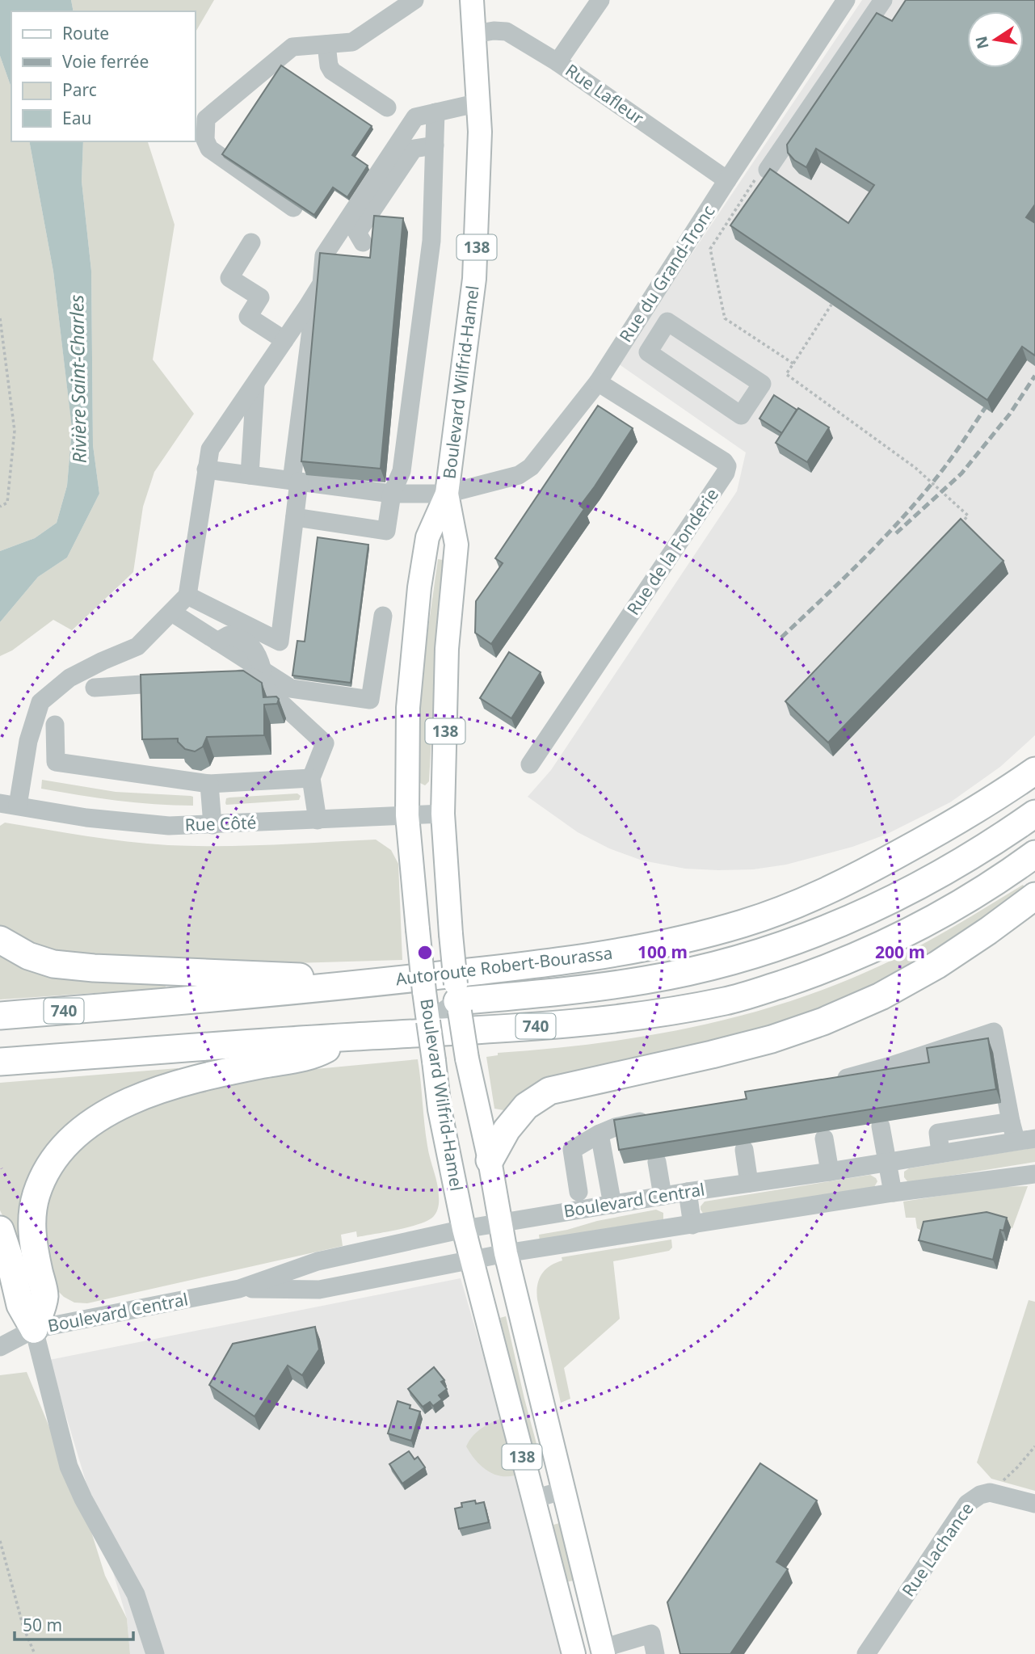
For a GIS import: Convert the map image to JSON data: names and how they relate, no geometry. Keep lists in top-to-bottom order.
{
  "streets": {
    "highway": ["Autoroute Robert-Bourassa", "740"],
    "main road": ["138", "Boulevard Wilfrid-Hamel"],
    "street": [
      "Rue Lafleur",
      "Rue du Grand-Tronc",
      "Rue de la Fonderie",
      "Rue Côté",
      "Boulevard Central",
      "Rue Lachance"
    ]
  },
  "crossings": [
    ["Rue Lafleur", "Rue du Grand-Tronc"],
    ["Rue Lafleur", "Boulevard Wilfrid-Hamel"],
    ["Rue du Grand-Tronc", "Boulevard Wilfrid-Hamel"],
    ["Rue du Grand-Tronc", "Rue de la Fonderie"],
    ["Boulevard Wilfrid-Hamel", "Rue Côté"],
    ["Boulevard Wilfrid-Hamel", "Boulevard Central"]
  ],
  "water": ["Rivière Saint-Charles"],
  "legend": [
    "Route",
    "Voie ferrée",
    "Parc",
    "Eau"
  ],
  "scale_bar": "50 m",
  "north": "left",
  "rings": ["100 m", "200 m"]
}
